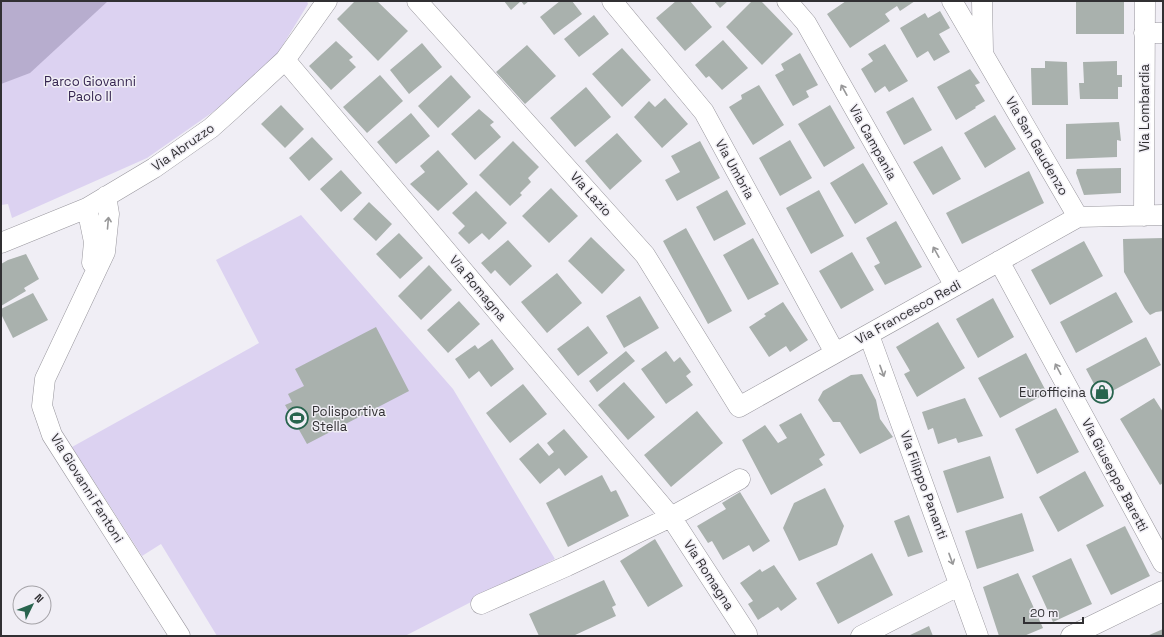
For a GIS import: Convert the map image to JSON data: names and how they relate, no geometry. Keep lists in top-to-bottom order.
{
  "streets": {
    "street": [
      "Via Lombardia",
      "Via Campania",
      "Via San Gaudenzo",
      "Via Abruzzo",
      "Via Umbria",
      "Via Lazio",
      "Via Romagna",
      "Via Francesco Redi",
      "Via Giuseppe Baretti",
      "Via Filippo Pananti",
      "Via Giovanni Fantoni"
    ]
  },
  "crossings": [
    ["Via Campania", "Via Francesco Redi"],
    ["Via San Gaudenzo", "Via Francesco Redi"],
    ["Via Abruzzo", "Via Romagna"],
    ["Via Abruzzo", "Via Giovanni Fantoni"],
    ["Via Umbria", "Via Francesco Redi"],
    ["Via Lazio", "Via Francesco Redi"],
    ["Via Francesco Redi", "Via Giuseppe Baretti"],
    ["Via Francesco Redi", "Via Filippo Pananti"]
  ],
  "one_way": ["Via Campania", "Via Giuseppe Baretti", "Via Filippo Pananti"],
  "parks": ["Parco Giovanni Paolo II"],
  "places": {
    "shop": ["Eurofficina"],
    "sports": ["Polisportiva Stella"]
  },
  "scale_bar": "20 m",
  "north": "top right"
}
